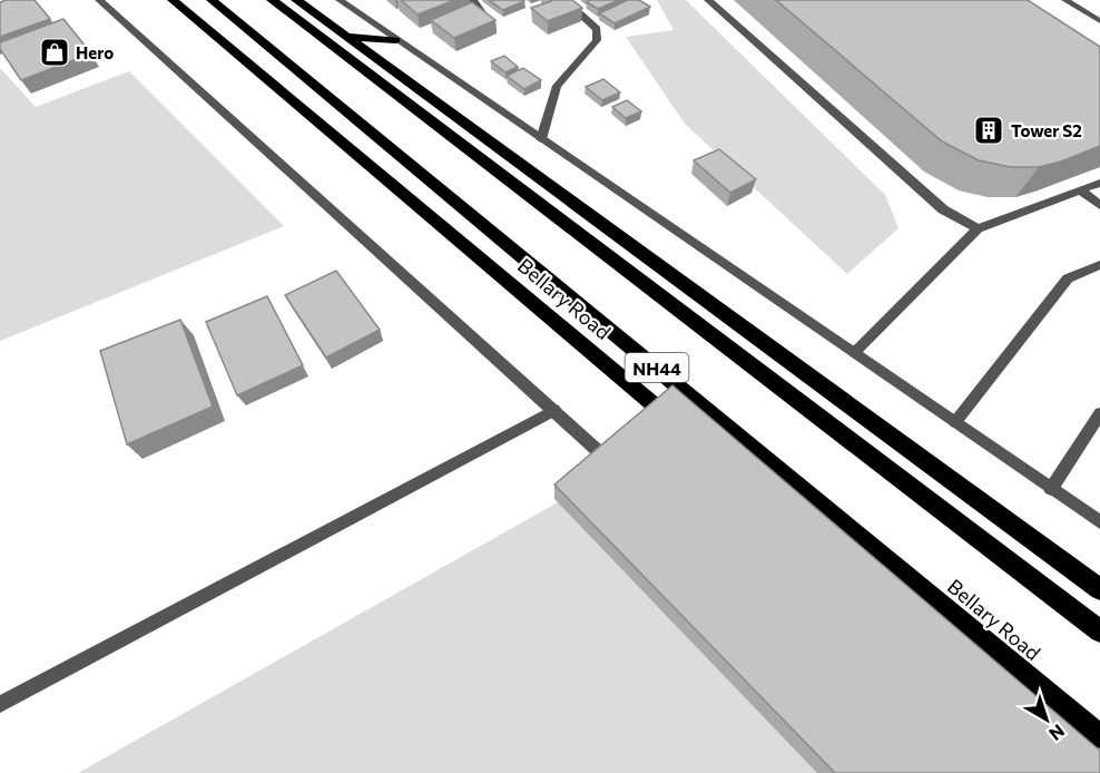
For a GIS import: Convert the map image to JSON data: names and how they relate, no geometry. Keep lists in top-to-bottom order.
{
  "streets": {
    "highway": ["Bellary Road", "NH44"]
  },
  "places": {
    "shop": ["Hero"],
    "building": ["Tower S2"]
  },
  "north": "bottom right"
}
